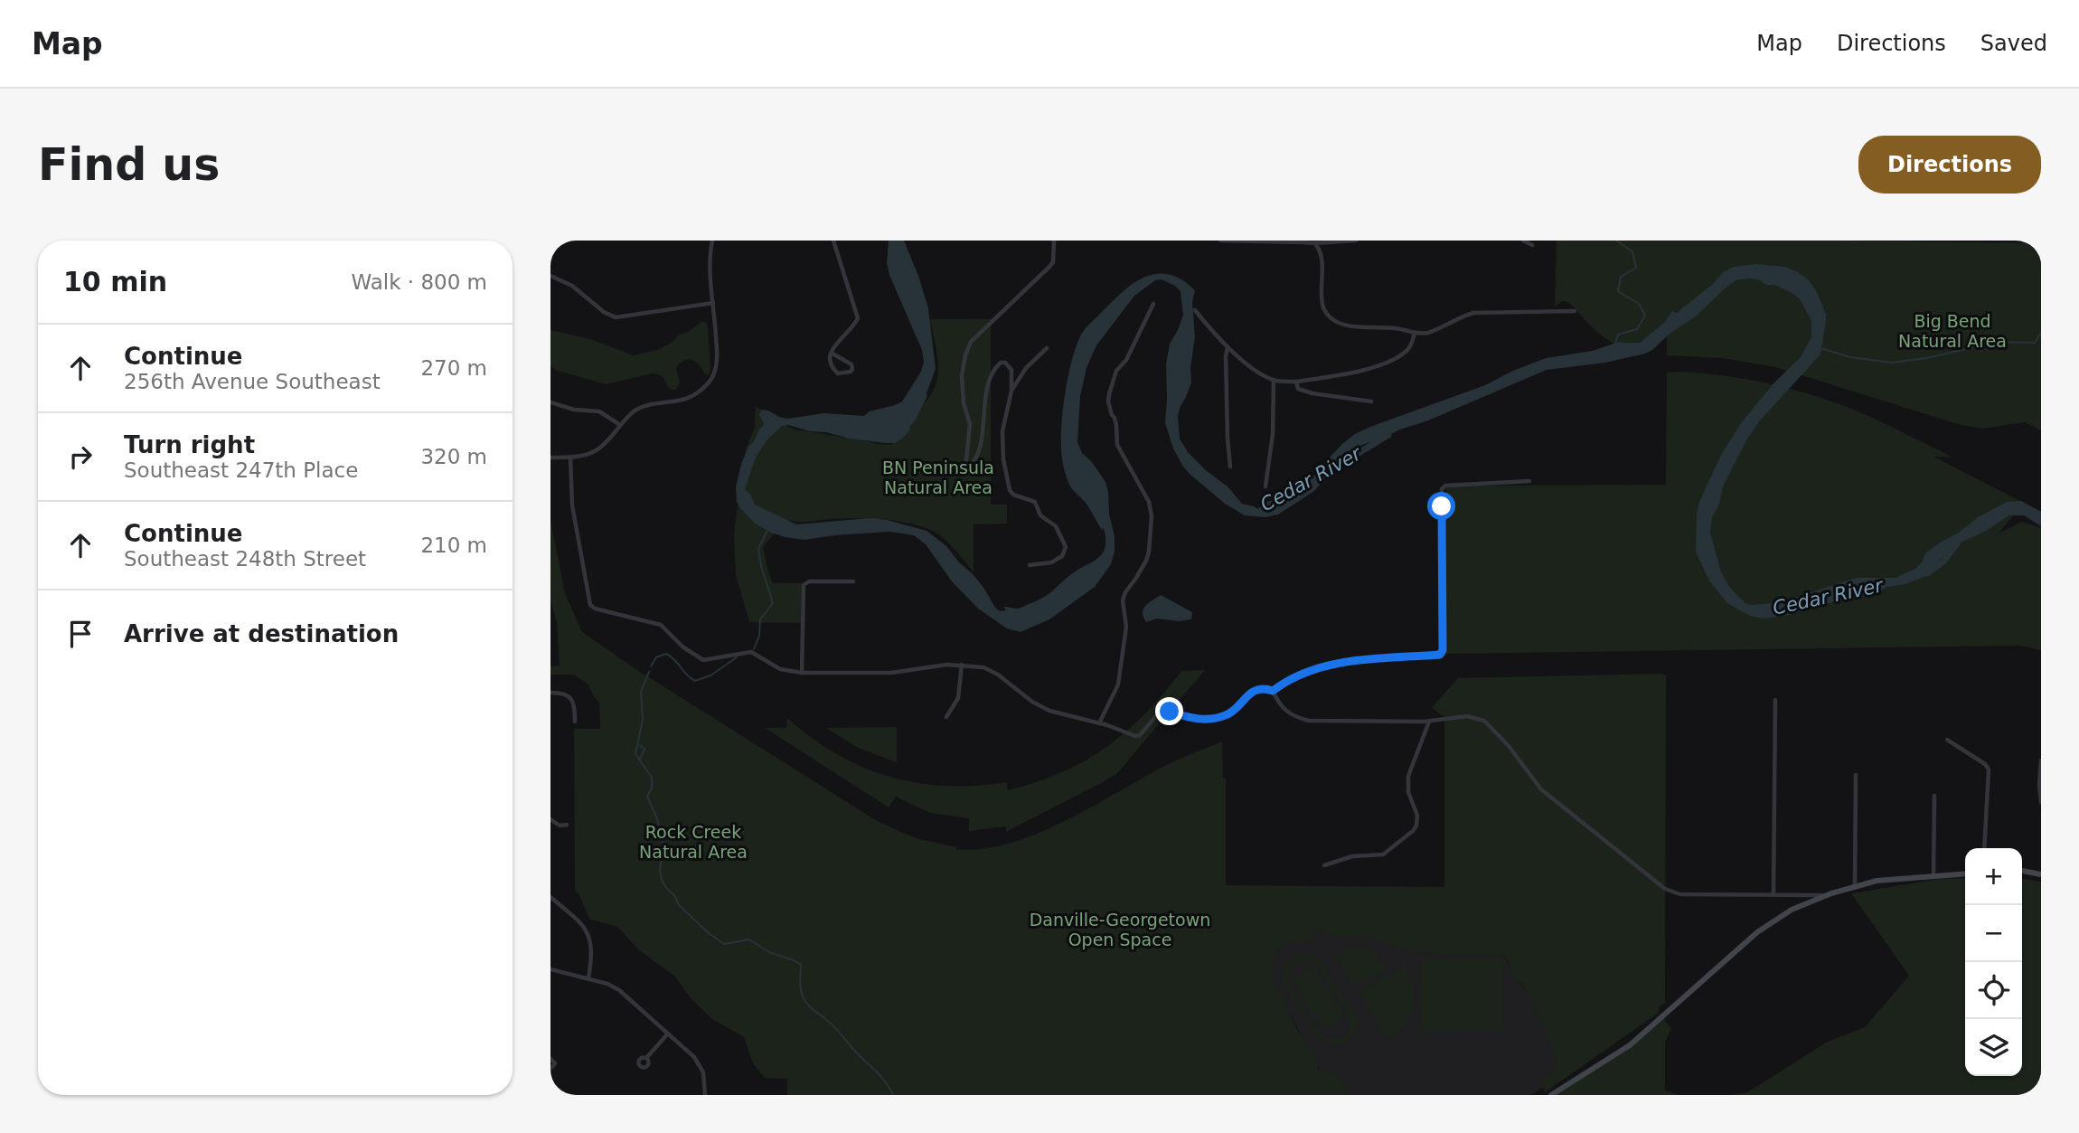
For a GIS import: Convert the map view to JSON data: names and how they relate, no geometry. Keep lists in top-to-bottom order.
{
  "water": ["Cedar River"],
  "parks": [
    "Big Bend Natural Area",
    "BN Peninsula Natural Area",
    "Rock Creek Natural Area",
    "Danville-Georgetown Open Space"
  ],
  "page": {
    "header": "Map",
    "nav": ["Map", "Directions", "Saved"],
    "buttons": "Directions",
    "title": "Find us",
    "heading": ["10 min", "Walk · 800 m"],
    "list": [
      ["Continue", "256th Avenue Southeast", "270 m"],
      ["Turn right", "Southeast 247th Place", "320 m"],
      ["Continue", "Southeast 248th Street", "210 m"],
      "Arrive at destination"
    ],
    "map_buttons": ["+", "−"]
  }
}
